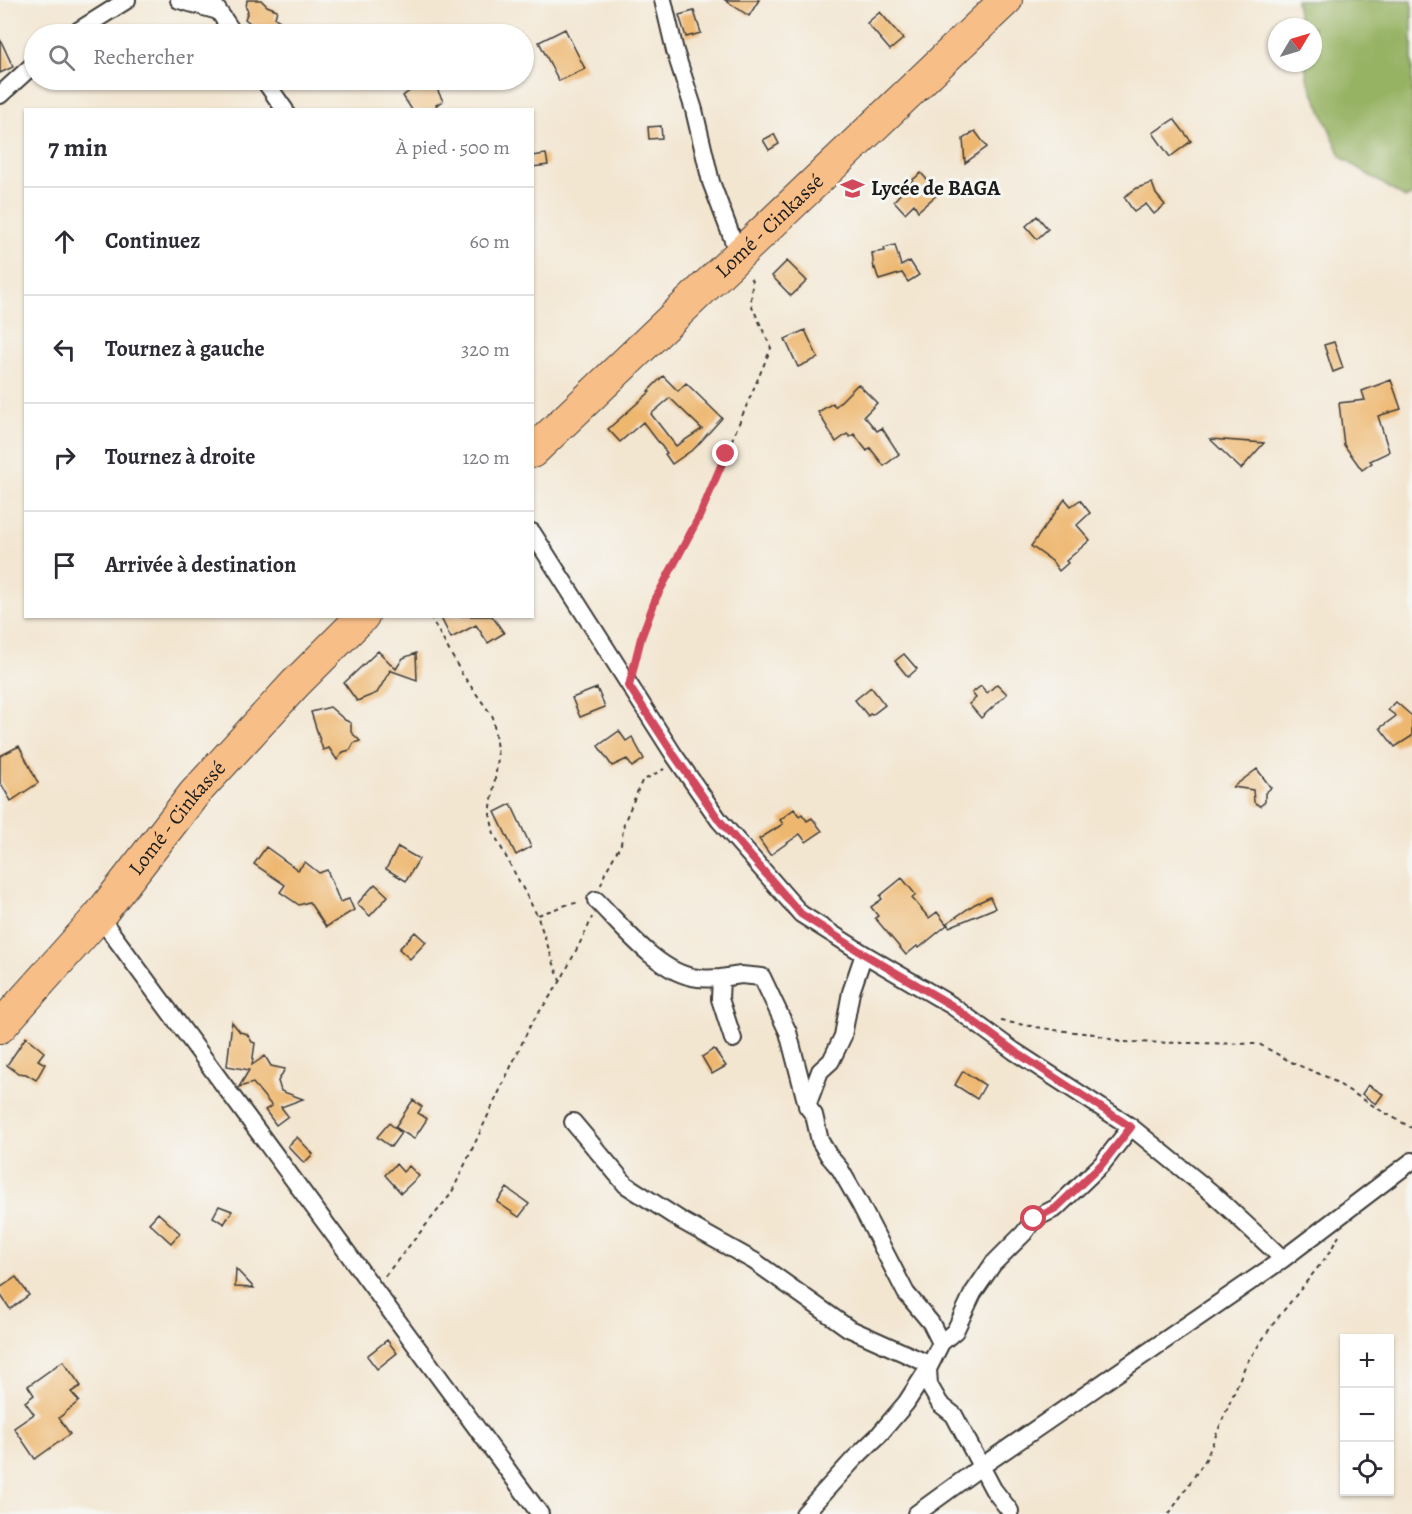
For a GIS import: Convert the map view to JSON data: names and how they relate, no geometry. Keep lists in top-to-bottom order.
{
  "streets": {
    "highway": ["Lomé - Cinkassé"]
  },
  "places": {
    "school or university": ["Lycée de BAGA"]
  },
  "north": "top right",
  "page": {
    "search": "Rechercher",
    "heading": ["7 min", "À pied · 500 m"],
    "list": [
      ["Continuez", "60 m"],
      ["Tournez à gauche", "320 m"],
      ["Tournez à droite", "120 m"],
      "Arrivée à destination"
    ],
    "map_buttons": ["+", "−"]
  }
}
